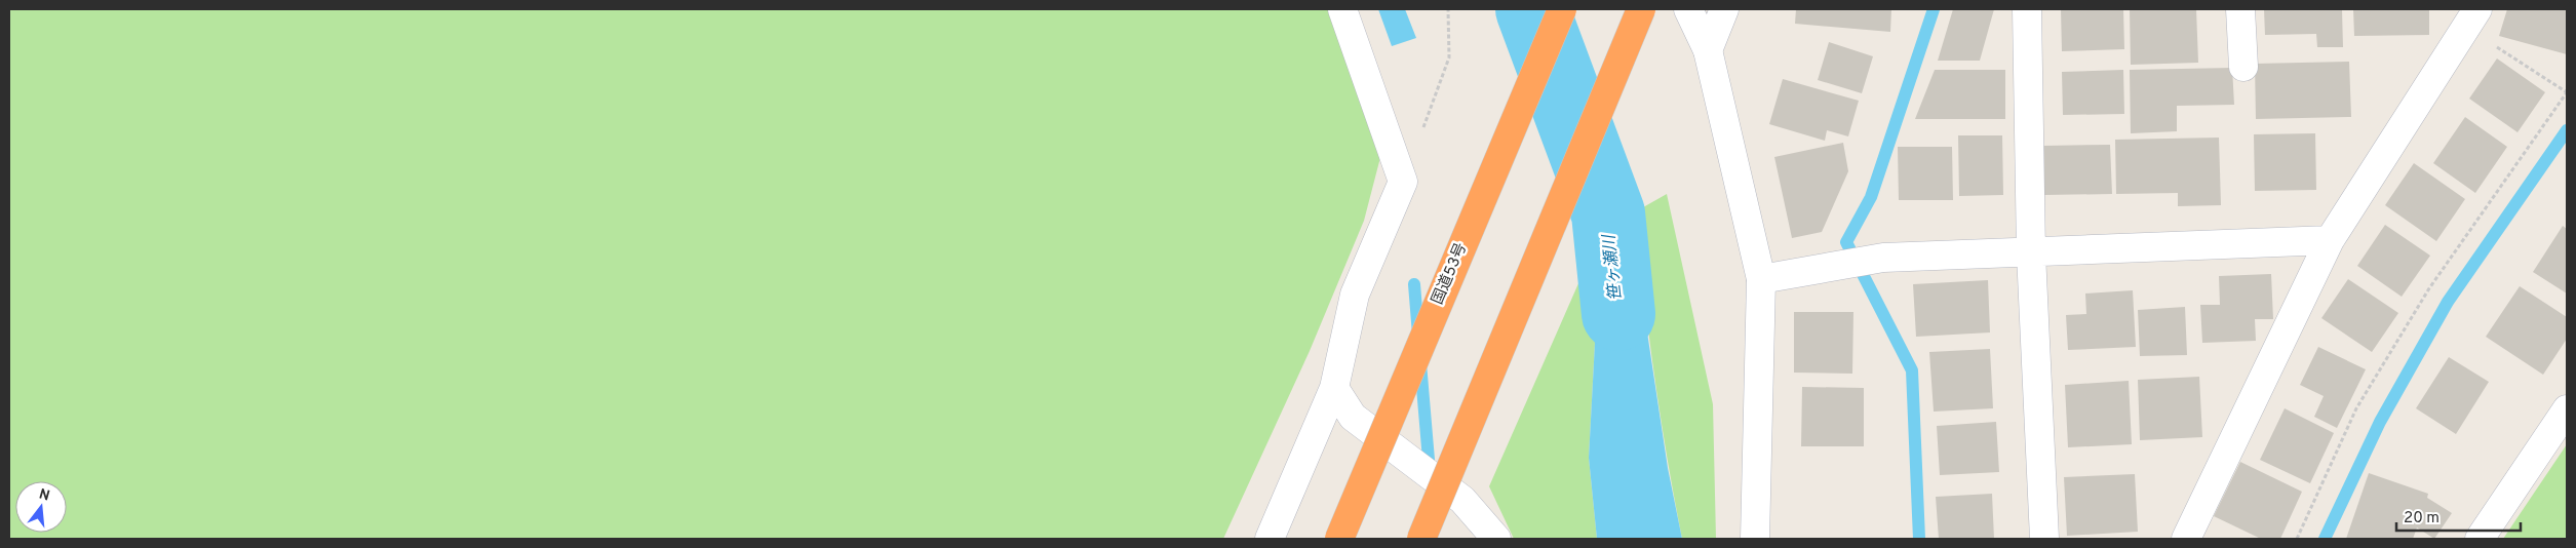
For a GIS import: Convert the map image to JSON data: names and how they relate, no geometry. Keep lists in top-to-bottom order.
{
  "streets": {
    "highway": ["国道53号"]
  },
  "water": ["笹ヶ瀬川"],
  "scale_bar": "20 m",
  "north": "top"
}
